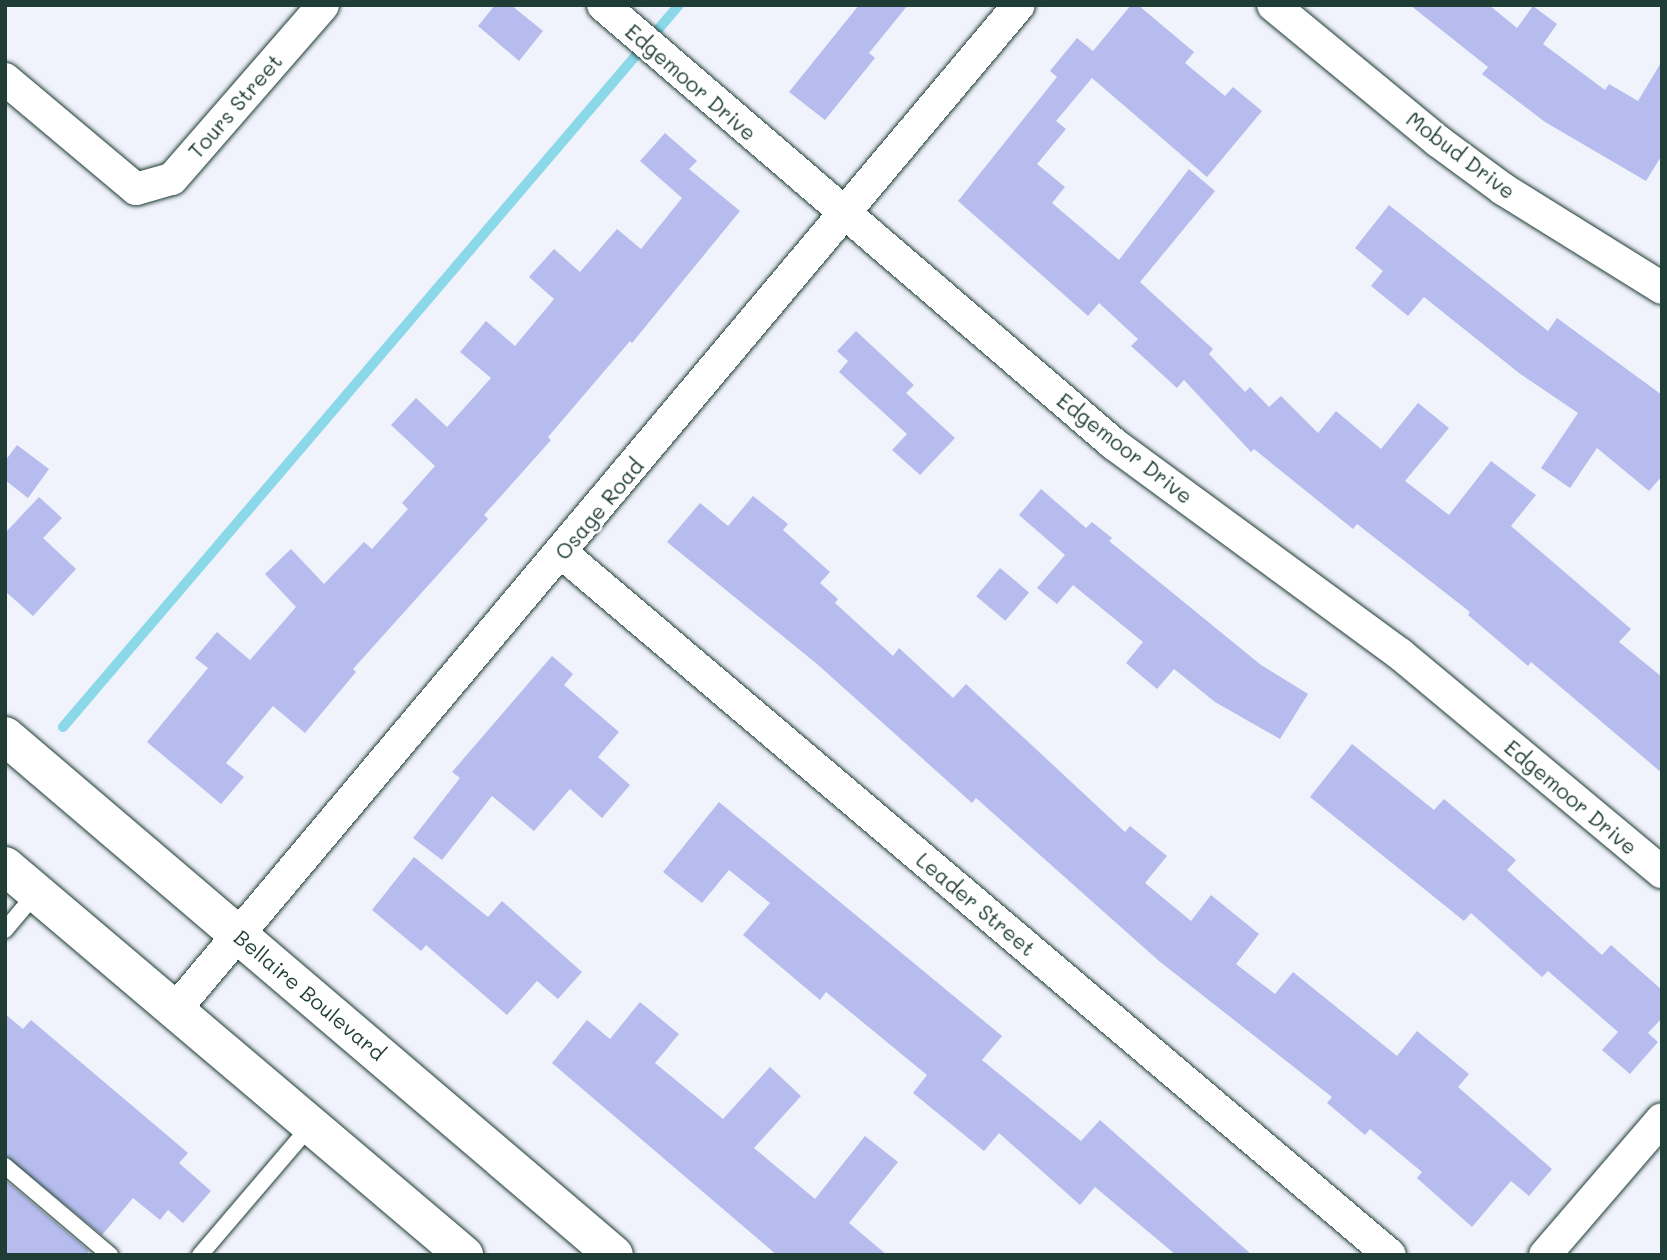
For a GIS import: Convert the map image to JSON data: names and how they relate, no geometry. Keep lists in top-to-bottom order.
{
  "streets": {
    "main road": ["Bellaire Boulevard"],
    "street": [
      "Edgemoor Drive",
      "Tours Street",
      "Mobud Drive",
      "Osage Road",
      "Leader Street"
    ]
  },
  "crossings": [
    ["Edgemoor Drive", "Osage Road"],
    ["Osage Road", "Leader Street"],
    ["Osage Road", "Bellaire Boulevard"]
  ]
}
